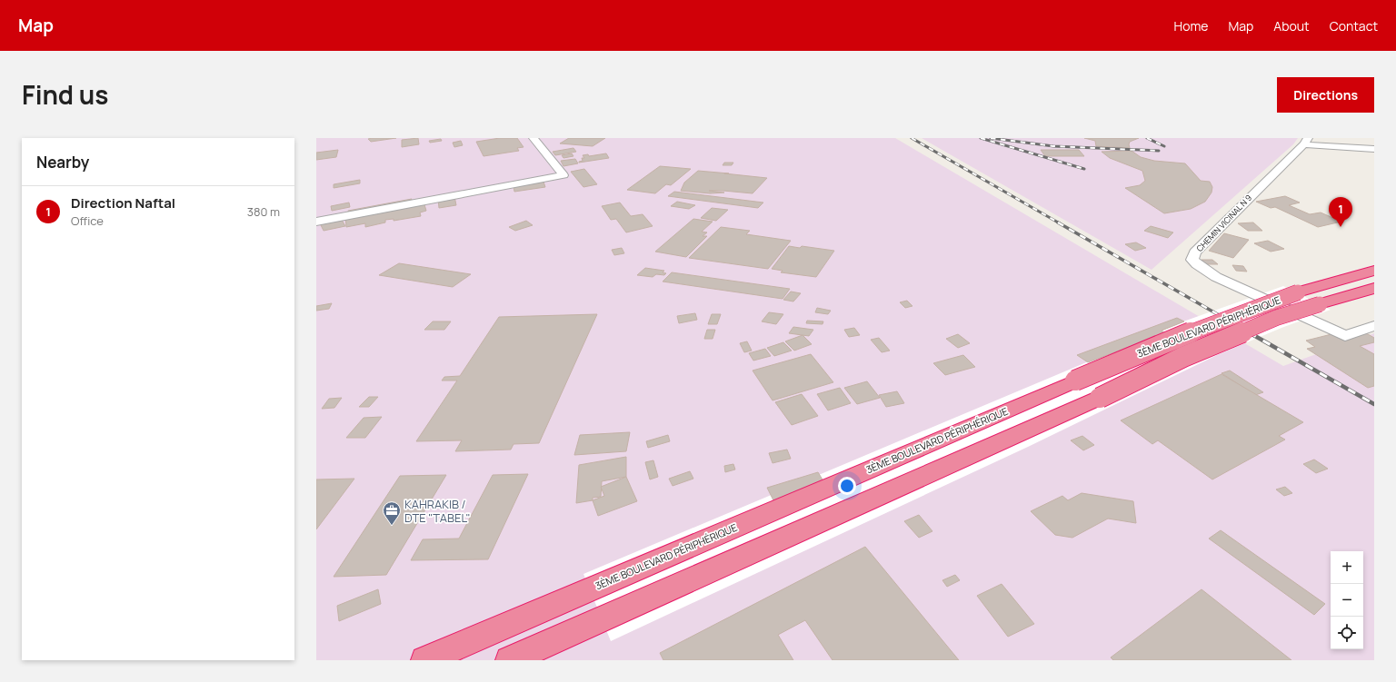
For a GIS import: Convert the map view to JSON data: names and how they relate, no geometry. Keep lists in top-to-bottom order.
{
  "streets": {
    "highway": ["3ÈME BOULEVARD PÉRIPHÉRIQUE"],
    "street": ["CHEMIN VICINAL N 9"]
  },
  "places": {
    "office": ["KAHRAKIB / DTE \"TABEL\""]
  },
  "page": {
    "header": "Map",
    "nav": [
      "Home",
      "Map",
      "About",
      "Contact"
    ],
    "title": "Find us",
    "buttons": "Directions",
    "heading": "Nearby",
    "list": [
      {
        "mark": "1",
        "name": "Direction Naftal",
        "note": "Office",
        "value": "380 m"
      }
    ],
    "pins": "1",
    "map_buttons": ["+", "−"]
  }
}
